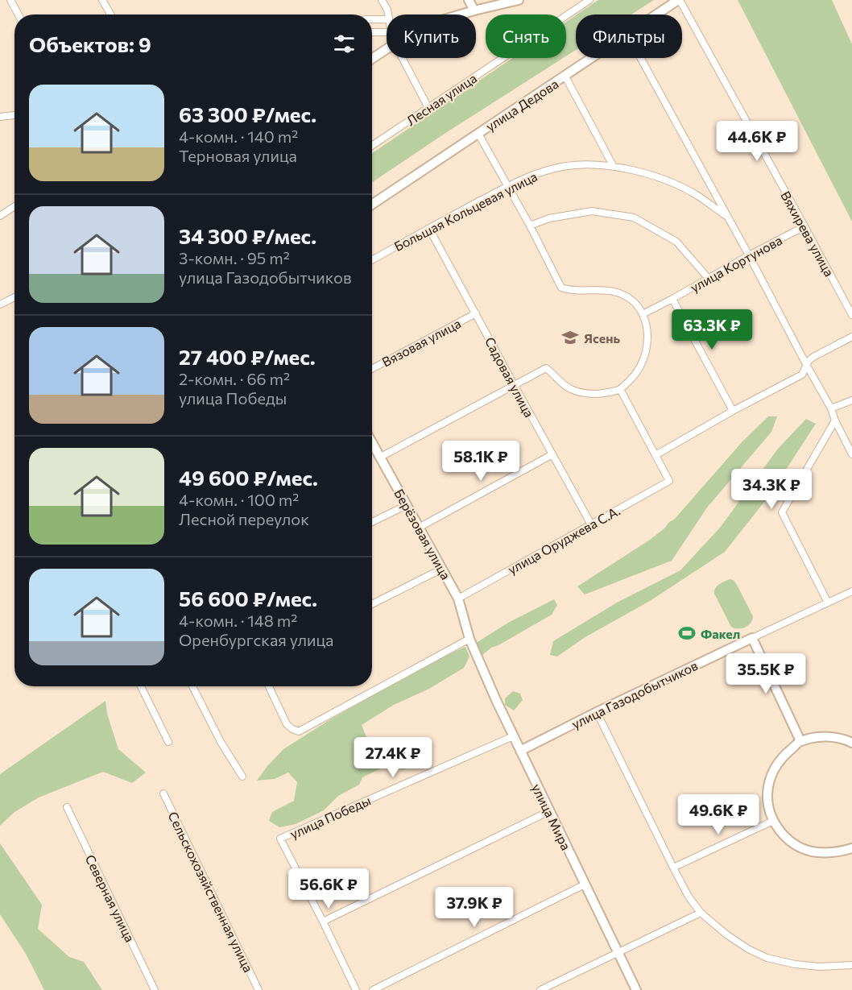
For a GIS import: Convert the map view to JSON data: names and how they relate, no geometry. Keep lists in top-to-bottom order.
{
  "streets": {
    "street": [
      "Лесная улица",
      "улица Дедова",
      "Большая Кольцевая улица",
      "Вяхирева улица",
      "улица Кортунова",
      "Вязовая улица",
      "Садовая улица",
      "Берёзовая улица",
      "улица Оруджева С.А.",
      "улица Газодобытчиков",
      "улица Победы",
      "улица Мира",
      "Сельскохозяйственная улица",
      "Северная улица"
    ]
  },
  "crossings": [
    ["улица Дедова", "Вяхирева улица"],
    ["Большая Кольцевая улица", "Садовая улица"],
    ["Вяхирева улица", "улица Кортунова"],
    ["Вязовая улица", "Садовая улица"],
    ["Садовая улица", "улица Оруджева С.А."],
    ["Берёзовая улица", "улица Оруджева С.А."],
    ["Берёзовая улица", "улица Мира"],
    ["улица Газодобытчиков", "улица Мира"],
    ["улица Победы", "улица Мира"]
  ],
  "places": {
    "school or university": ["Ясень"],
    "sports": ["Факел"]
  },
  "page": {
    "chip": ["Купить", "Снять", "Фильтры"],
    "heading": "Объектов: 9",
    "list": [
      {
        "name": "63 300 ₽/мес.",
        "note": "4-комн. · 140 m² · Терновая улица"
      },
      {
        "name": "34 300 ₽/мес.",
        "note": "3-комн. · 95 m² · улица Газодобытчиков"
      },
      {
        "name": "27 400 ₽/мес.",
        "note": "2-комн. · 66 m² · улица Победы"
      },
      {
        "name": "49 600 ₽/мес.",
        "note": "4-комн. · 100 m² · Лесной переулок"
      },
      {
        "name": "56 600 ₽/мес.",
        "note": "4-комн. · 148 m² · Оренбургская улица"
      }
    ],
    "price": [
      "44.6K ₽",
      "63.3K ₽",
      "58.1K ₽",
      "34.3K ₽",
      "35.5K ₽",
      "27.4K ₽",
      "49.6K ₽",
      "56.6K ₽",
      "37.9K ₽"
    ]
  }
}
